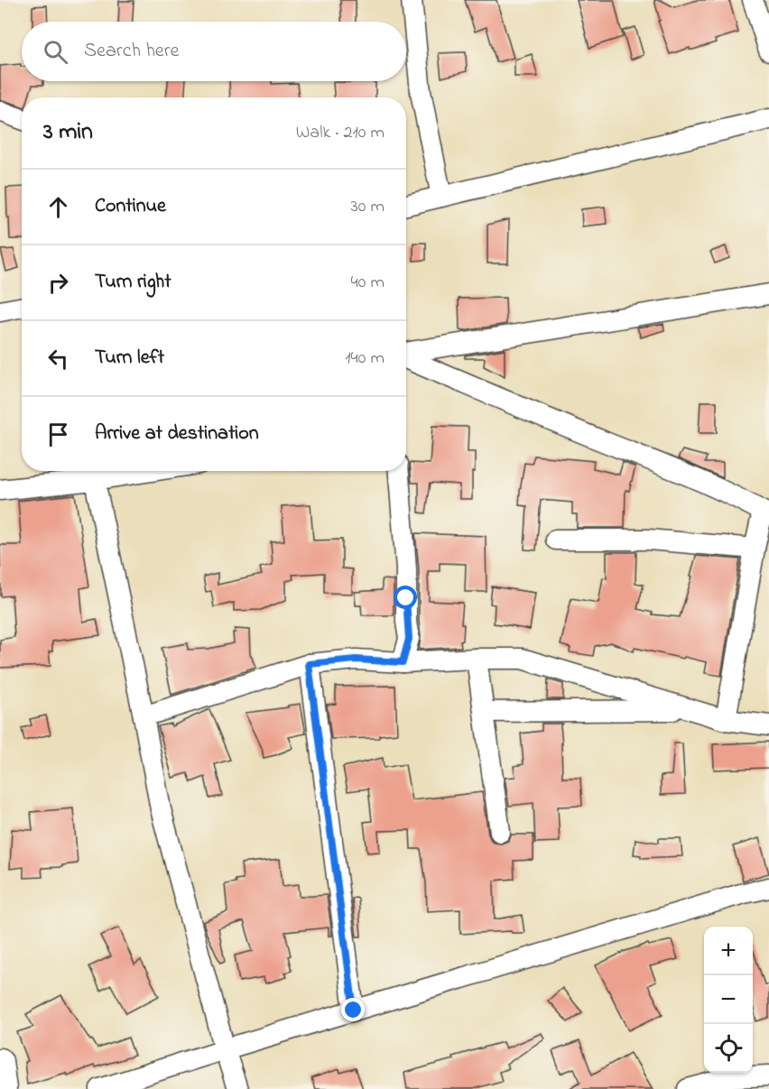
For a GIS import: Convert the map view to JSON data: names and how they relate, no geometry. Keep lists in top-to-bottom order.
{
  "page": {
    "search": "Search here",
    "heading": ["3 min", "Walk · 210 m"],
    "list": [
      ["Continue", "30 m"],
      ["Turn right", "40 m"],
      ["Turn left", "140 m"],
      "Arrive at destination"
    ],
    "map_buttons": ["+", "−"]
  }
}
